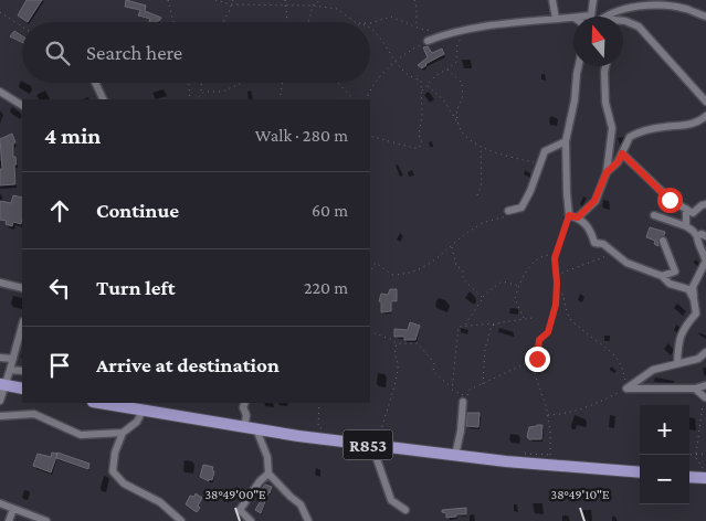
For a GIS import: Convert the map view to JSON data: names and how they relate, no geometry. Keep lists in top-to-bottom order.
{
  "streets": {
    "main road": ["R853"]
  },
  "north": "top",
  "page": {
    "search": "Search here",
    "heading": ["4 min", "Walk · 280 m"],
    "list": [
      ["Continue", "60 m"],
      ["Turn left", "220 m"],
      "Arrive at destination"
    ],
    "map_buttons": ["+", "−"]
  },
  "coordinates": ["38°49'00\"E", "38°49'10\"E"]
}
